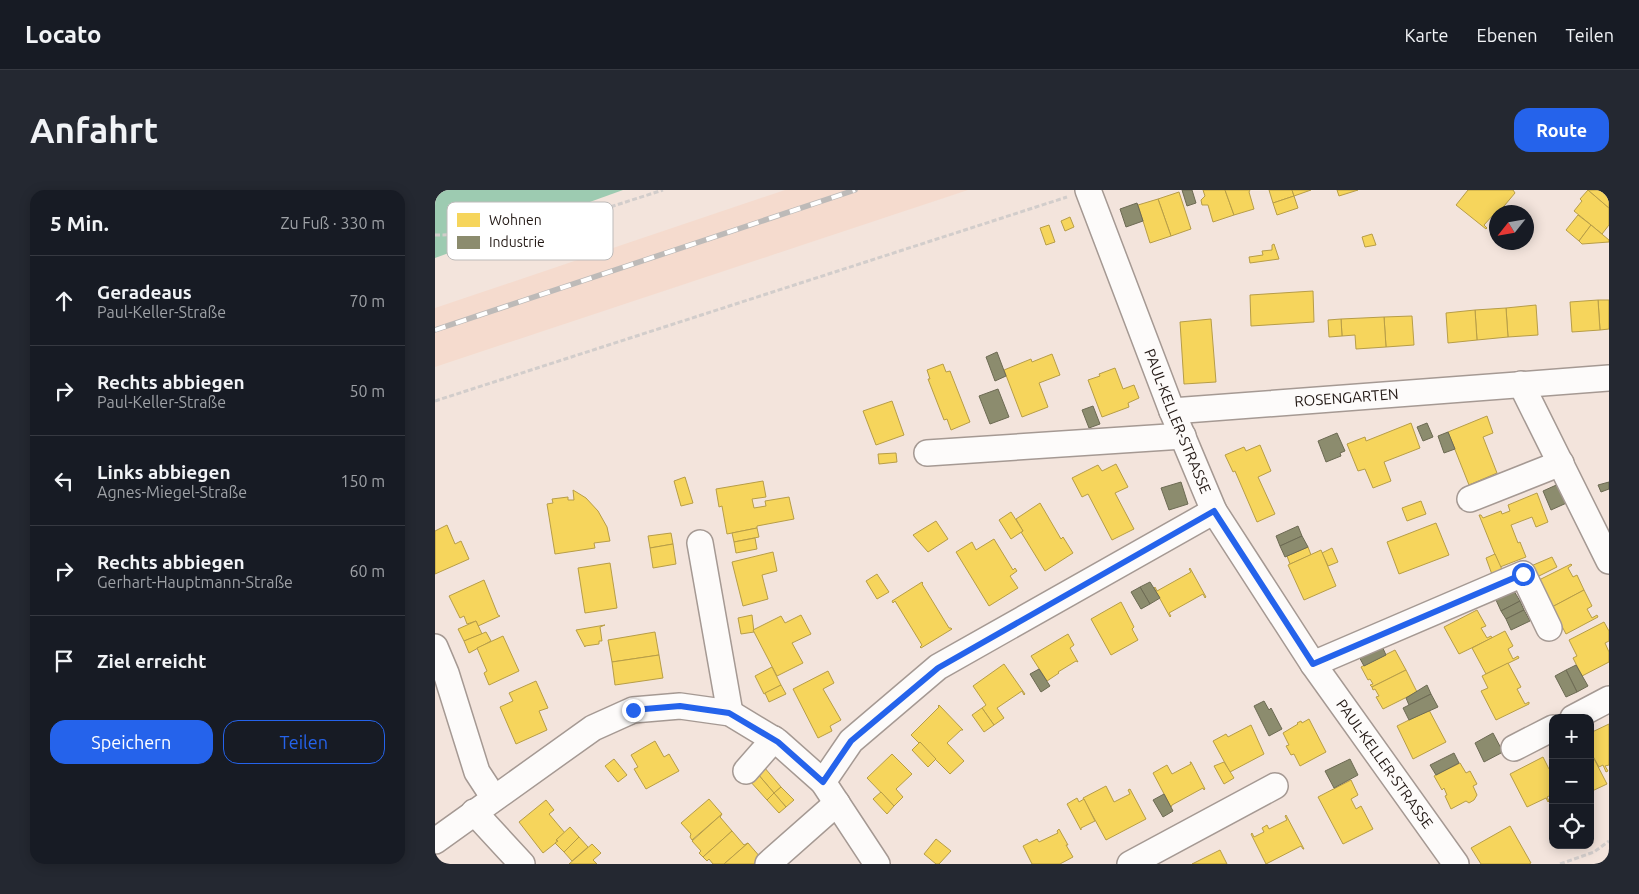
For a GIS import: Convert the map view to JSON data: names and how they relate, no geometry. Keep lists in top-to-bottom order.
{
  "streets": {
    "street": ["ROSENGARTEN", "PAUL-KELLER-STRASSE"]
  },
  "crossings": [
    ["ROSENGARTEN", "PAUL-KELLER-STRASSE"]
  ],
  "legend": ["Wohnen", "Industrie"],
  "north": "bottom left",
  "page": {
    "header": "Locato",
    "nav": ["Karte", "Ebenen", "Teilen"],
    "buttons": [
      "Route",
      ["Speichern", "Teilen"]
    ],
    "title": "Anfahrt",
    "heading": ["5 Min.", "Zu Fuß · 330 m"],
    "list": [
      ["Geradeaus", "Paul-Keller-Straße", "70 m"],
      ["Rechts abbiegen", "Paul-Keller-Straße", "50 m"],
      ["Links abbiegen", "Agnes-Miegel-Straße", "150 m"],
      ["Rechts abbiegen", "Gerhart-Hauptmann-Straße", "60 m"],
      "Ziel erreicht"
    ],
    "map_buttons": ["+", "−"]
  }
}
